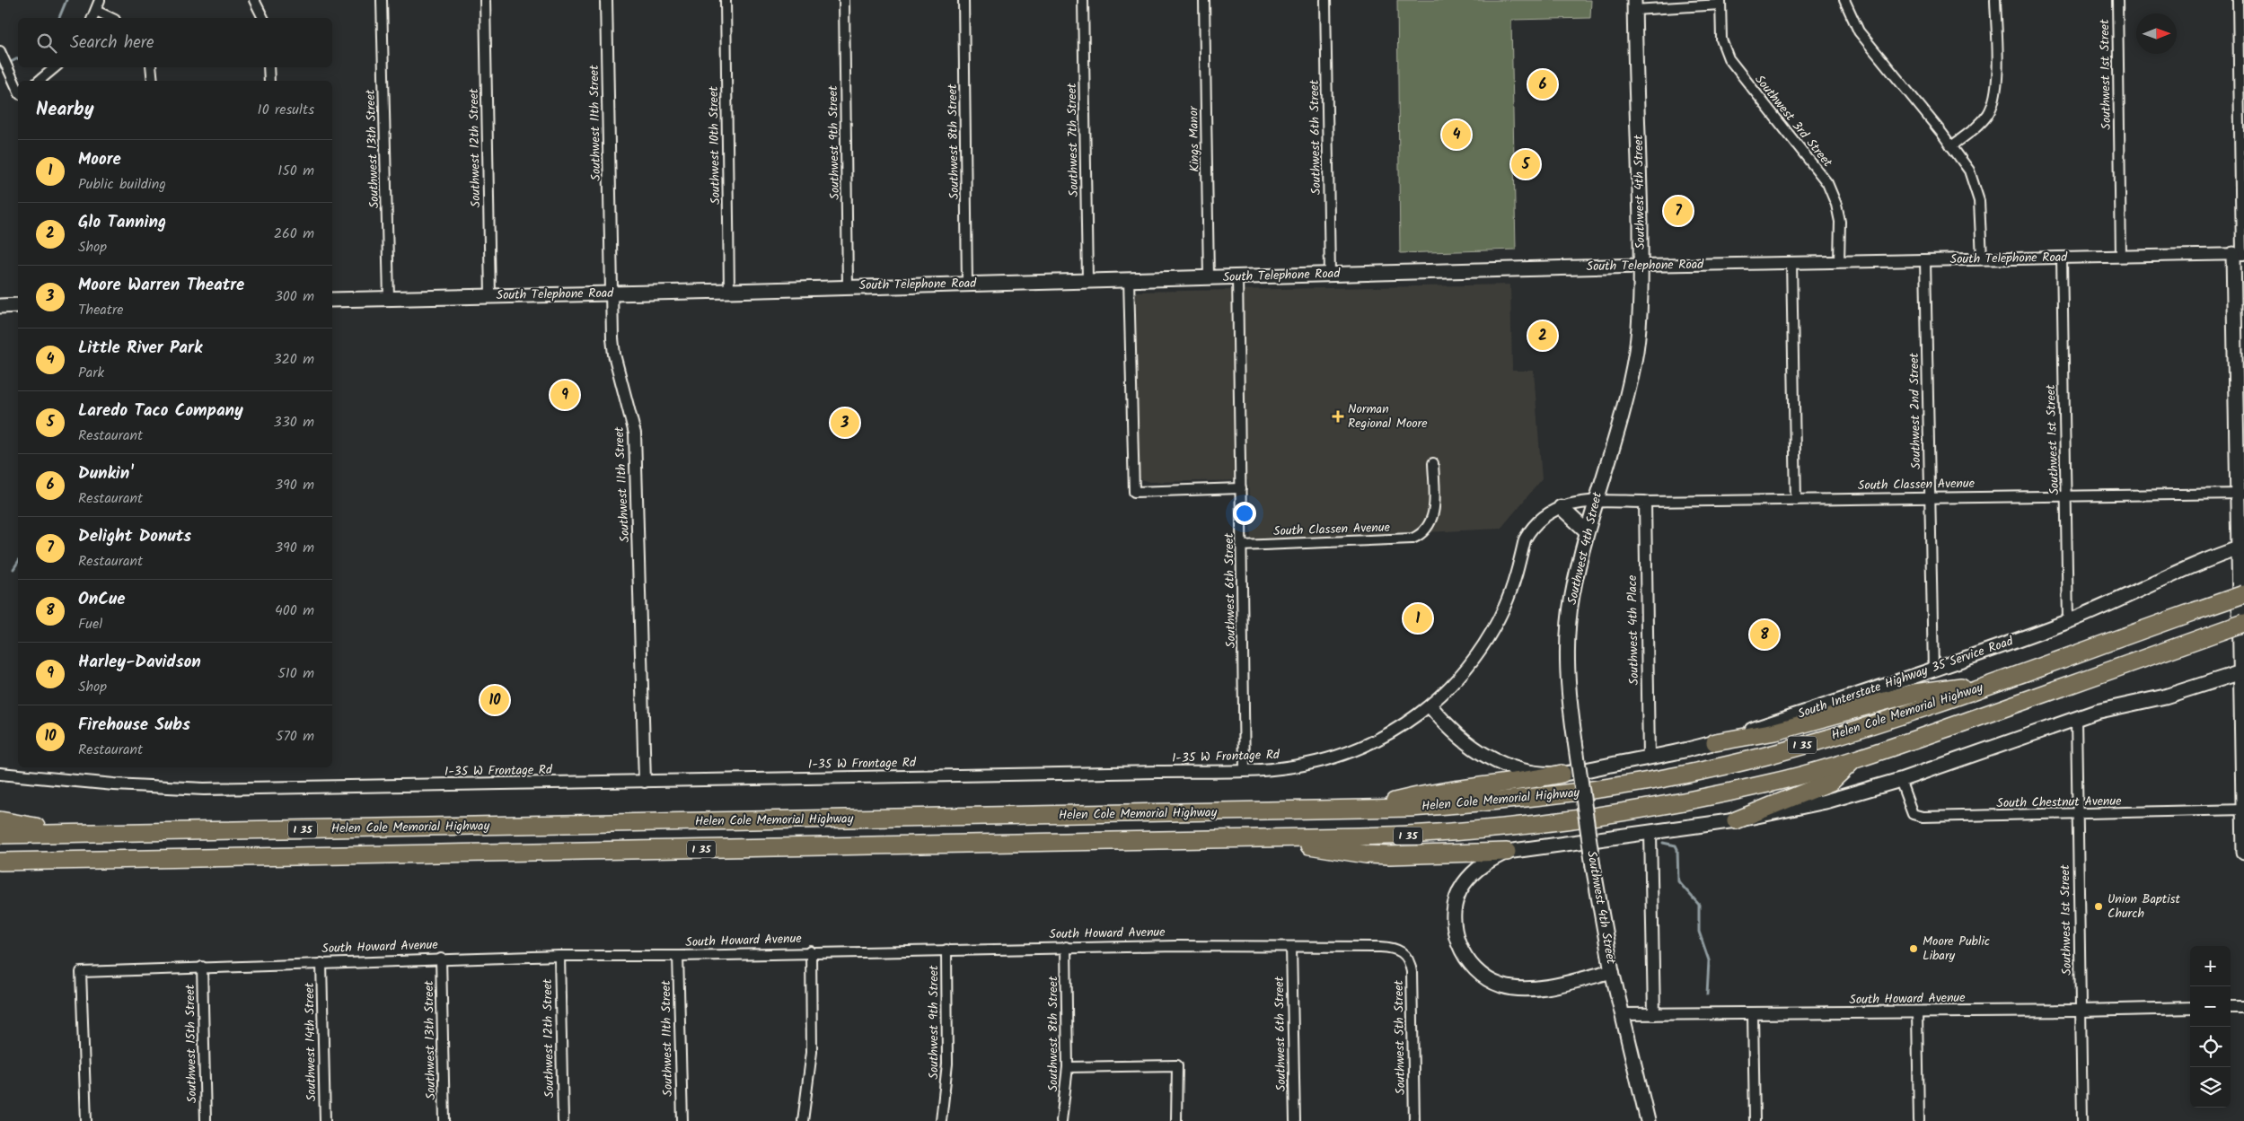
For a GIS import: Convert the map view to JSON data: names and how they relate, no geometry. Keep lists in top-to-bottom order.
{
  "streets": {
    "highway": ["Helen Cole Memorial Highway", "I 35"],
    "main road": ["Southwest 4th Street", "South Telephone Road", "South Interstate Highway 35 Service Road"],
    "street": [
      "Southwest 1st Street",
      "Southwest 3rd Street",
      "Southwest 11th Street",
      "Southwest 6th Street",
      "Kings Manor",
      "Southwest 7th Street",
      "Southwest 8th Street",
      "Southwest 9th Street",
      "Southwest 10th Street",
      "Southwest 12th Street",
      "Southwest 13th Street",
      "Southwest 2nd Street",
      "South Classen Avenue",
      "Southwest 4th Place",
      "I-35 W Frontage Rd",
      "South Chestnut Avenue",
      "South Howard Avenue",
      "Southwest 5th Street",
      "Southwest 14th Street",
      "Southwest 15th Street"
    ]
  },
  "crossings": [
    ["Southwest 1st Street", "South Telephone Road"],
    ["Southwest 1st Street", "South Classen Avenue"],
    ["Southwest 1st Street", "South Interstate Highway 35 Service Road"],
    ["Southwest 1st Street", "South Chestnut Avenue"],
    ["Southwest 1st Street", "South Howard Avenue"],
    ["Southwest 3rd Street", "South Telephone Road"],
    ["Southwest 11th Street", "South Telephone Road"],
    ["Southwest 11th Street", "I-35 W Frontage Rd"],
    ["Southwest 11th Street", "South Howard Avenue"],
    ["Southwest 6th Street", "South Telephone Road"],
    ["Southwest 6th Street", "South Classen Avenue"],
    ["Southwest 6th Street", "I-35 W Frontage Rd"],
    ["Southwest 6th Street", "South Howard Avenue"],
    ["Kings Manor", "South Telephone Road"],
    ["Southwest 7th Street", "South Telephone Road"],
    ["Southwest 8th Street", "South Telephone Road"],
    ["Southwest 8th Street", "South Howard Avenue"],
    ["Southwest 9th Street", "South Telephone Road"],
    ["Southwest 9th Street", "South Howard Avenue"],
    ["Southwest 10th Street", "South Telephone Road"],
    ["Southwest 12th Street", "South Telephone Road"],
    ["Southwest 12th Street", "South Howard Avenue"],
    ["Southwest 13th Street", "South Telephone Road"],
    ["Southwest 13th Street", "South Howard Avenue"],
    ["Southwest 4th Street", "South Telephone Road"],
    ["Southwest 4th Street", "South Classen Avenue"],
    ["Southwest 4th Street", "I-35 W Frontage Rd"],
    ["Southwest 4th Street", "South Howard Avenue"],
    ["South Telephone Road", "Southwest 2nd Street"],
    ["Southwest 2nd Street", "South Classen Avenue"],
    ["Southwest 2nd Street", "South Interstate Highway 35 Service Road"],
    ["South Classen Avenue", "Southwest 4th Place"],
    ["South Classen Avenue", "I-35 W Frontage Rd"],
    ["Southwest 4th Place", "South Interstate Highway 35 Service Road"],
    ["South Interstate Highway 35 Service Road", "I-35 W Frontage Rd"],
    ["South Howard Avenue", "Southwest 5th Street"],
    ["South Howard Avenue", "Southwest 14th Street"],
    ["South Howard Avenue", "Southwest 15th Street"]
  ],
  "places": {
    "health": ["Norman Regional Moore"],
    "other": ["Union Baptist Church", "Moore Public Libary"]
  },
  "north": "right",
  "page": {
    "search": "Search here",
    "pins": [
      "6",
      "4",
      "5",
      "7",
      "2",
      "9",
      "3",
      "1",
      "8",
      "10"
    ],
    "heading": ["Nearby", "10 results"],
    "list": [
      {
        "mark": "1",
        "name": "Moore",
        "note": "Public building",
        "value": "150 m"
      },
      {
        "mark": "2",
        "name": "Glo Tanning",
        "note": "Shop",
        "value": "260 m"
      },
      {
        "mark": "3",
        "name": "Moore Warren Theatre",
        "note": "Theatre",
        "value": "300 m"
      },
      {
        "mark": "4",
        "name": "Little River Park",
        "note": "Park",
        "value": "320 m"
      },
      {
        "mark": "5",
        "name": "Laredo Taco Company",
        "note": "Restaurant",
        "value": "330 m"
      },
      {
        "mark": "6",
        "name": "Dunkin'",
        "note": "Restaurant",
        "value": "390 m"
      },
      {
        "mark": "7",
        "name": "Delight Donuts",
        "note": "Restaurant",
        "value": "390 m"
      },
      {
        "mark": "8",
        "name": "OnCue",
        "note": "Fuel",
        "value": "400 m"
      },
      {
        "mark": "9",
        "name": "Harley-Davidson",
        "note": "Shop",
        "value": "510 m"
      },
      {
        "mark": "10",
        "name": "Firehouse Subs",
        "note": "Restaurant",
        "value": "570 m"
      }
    ],
    "map_buttons": ["+", "−"]
  }
}
